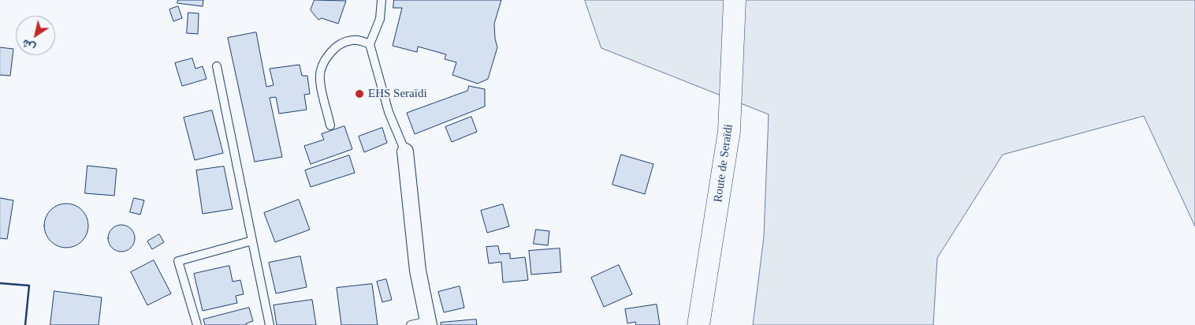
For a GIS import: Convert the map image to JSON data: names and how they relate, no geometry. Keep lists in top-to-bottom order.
{
  "streets": {
    "main road": ["Route de Seraïdi"]
  },
  "places": ["EHS Seraïdi"],
  "north": "bottom left"
}
